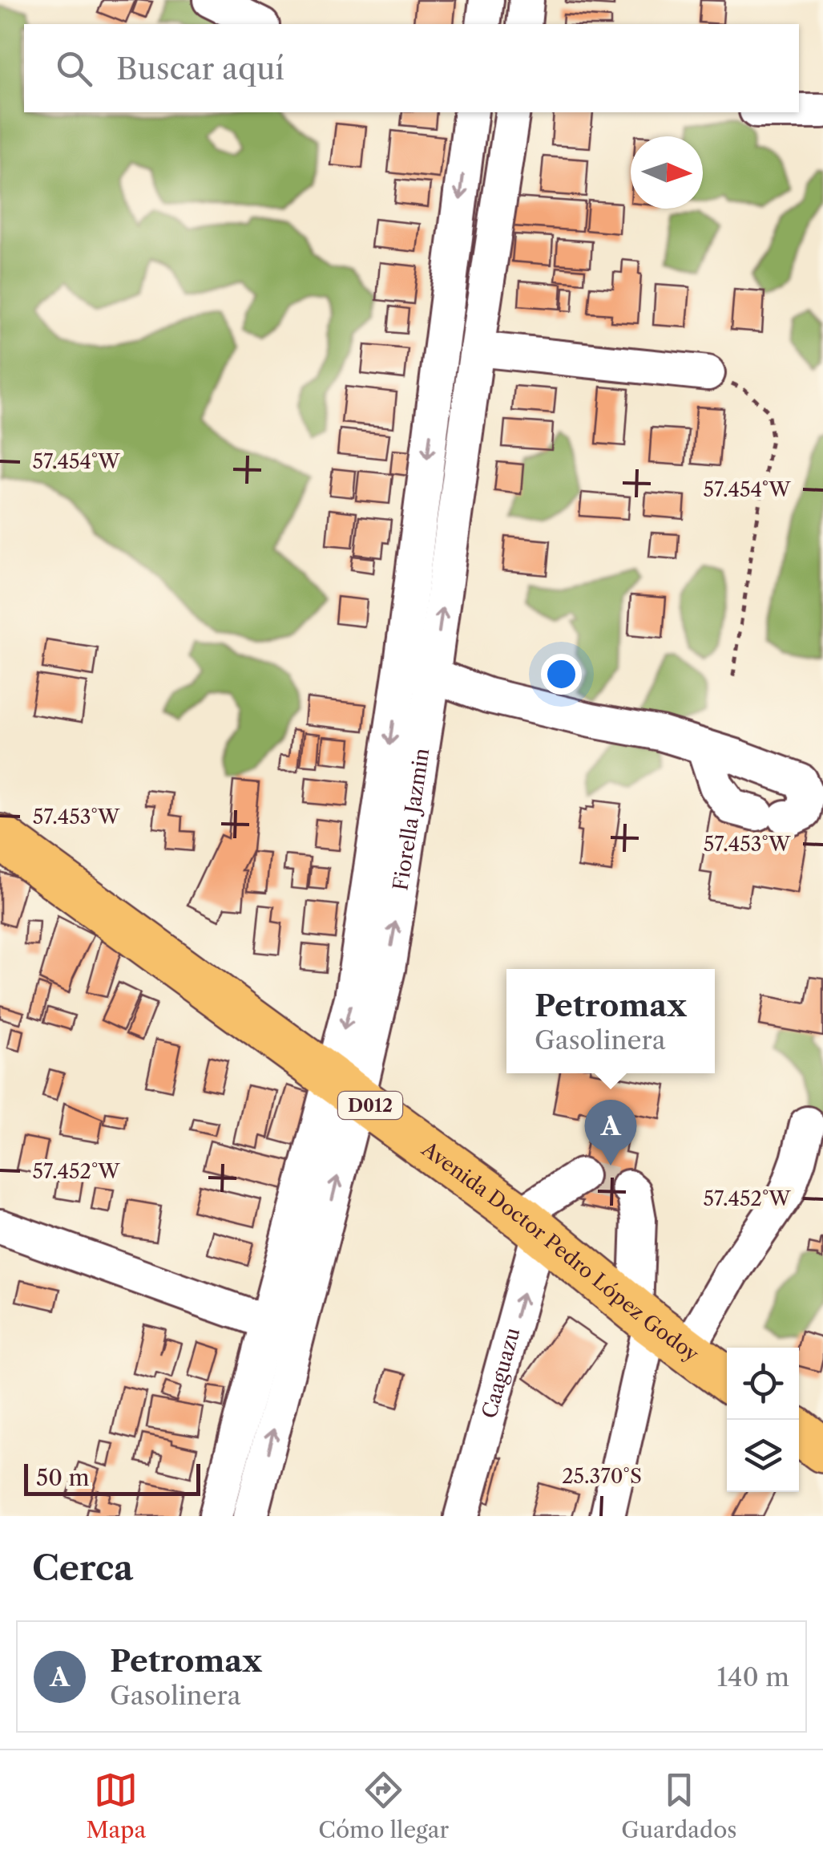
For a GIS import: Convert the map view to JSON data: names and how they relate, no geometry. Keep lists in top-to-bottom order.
{
  "streets": {
    "main road": ["D012", "Avenida Doctor Pedro López Godoy"],
    "street": ["Fiorella Jazmin", "Caaguazu"]
  },
  "crossings": [
    ["Fiorella Jazmin", "Avenida Doctor Pedro López Godoy"],
    ["Avenida Doctor Pedro López Godoy", "Caaguazu"]
  ],
  "scale_bar": "50 m",
  "north": "right",
  "page": {
    "search": "Buscar aquí",
    "popup": ["Petromax", "Gasolinera"],
    "pins": "A",
    "scale": "50 m",
    "heading": "Cerca",
    "list": [
      {
        "mark": "A",
        "name": "Petromax",
        "note": "Gasolinera",
        "value": "140 m"
      }
    ],
    "nav": ["Mapa", "Cómo llegar", "Guardados"]
  },
  "coordinates": [
    "57.454°W",
    "57.453°W",
    "57.452°W",
    "25.370°S"
  ]
}
